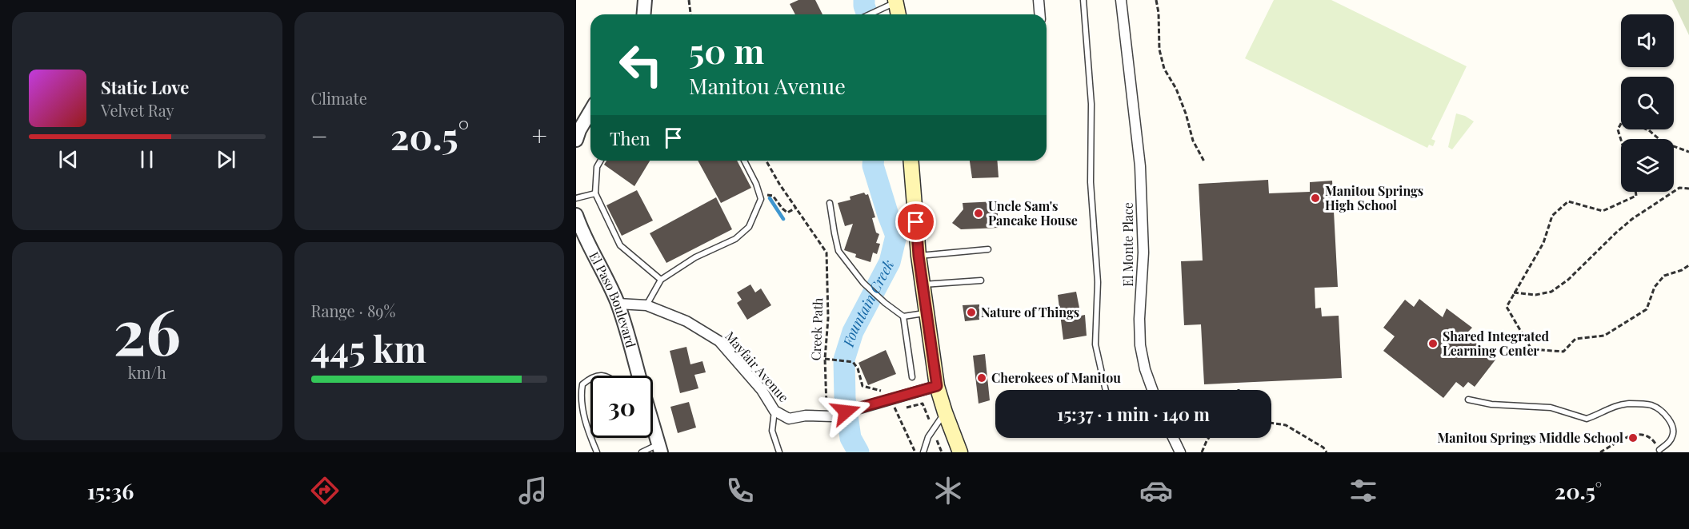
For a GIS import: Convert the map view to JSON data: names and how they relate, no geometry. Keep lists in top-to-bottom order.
{
  "streets": {
    "street": ["El Monte Place", "El Paso Boulevard", "Mayfair Avenue"],
    "path": ["Creek Path"]
  },
  "crossings": [
    ["El Paso Boulevard", "Mayfair Avenue"],
    ["Creek Path", "Mayfair Avenue"]
  ],
  "water": ["Fountain Creek"],
  "places": [
    "Manitou Springs High School",
    "Uncle Sam's Pancake House",
    "Nature of Things",
    "Shared Integrated Learning Center",
    "Cherokees of Manitou",
    "Manitou Springs Middle School"
  ],
  "page": {
    "tile": [
      "Climate",
      ["26", "km/h"],
      ["Range · 89%", "445 km"]
    ],
    "turn": ["50 m", "Manitou Avenue"],
    "song": ["Static Love", "Velvet Ray"],
    "then": "Then",
    "heat": ["−", "20.5°", "+"],
    "limit": "30",
    "trip": "15:37 · 1 min · 140 m",
    "tabs": ["15:36", "20.5°"]
  }
}
